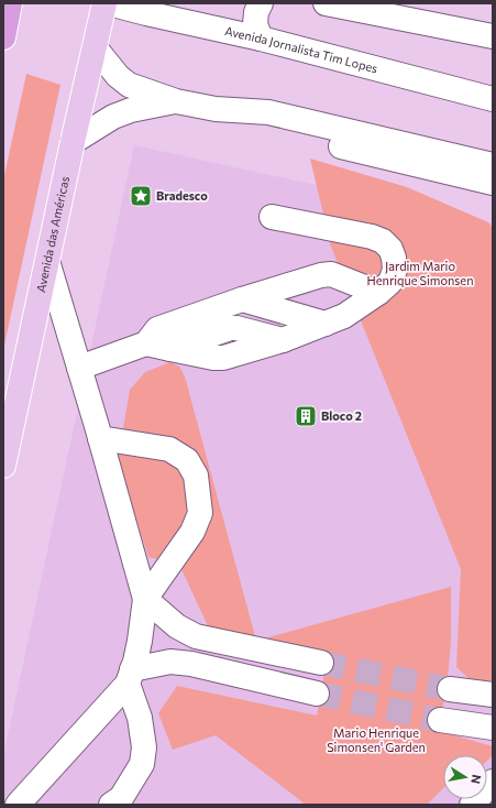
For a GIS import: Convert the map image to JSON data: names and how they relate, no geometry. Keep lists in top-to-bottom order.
{
  "streets": {
    "main road": ["Avenida das Américas"],
    "street": ["Avenida Jornalista Tim Lopes"]
  },
  "parks": ["Jardim Mario Henrique Simonsen", "Mario Henrique Simonsen' Garden"],
  "places": {
    "place": ["Bradesco"],
    "building": ["Bloco 2"]
  },
  "north": "right"
}
